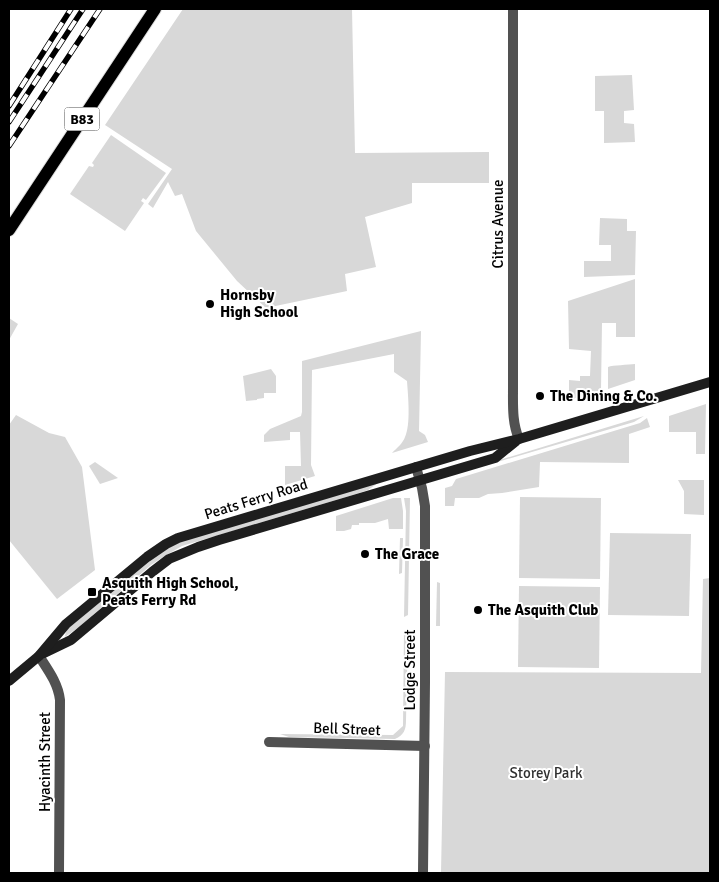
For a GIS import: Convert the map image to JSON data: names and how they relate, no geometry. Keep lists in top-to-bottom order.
{
  "streets": {
    "main road": ["B83", "Peats Ferry Road"],
    "street": [
      "Citrus Avenue",
      "Lodge Street",
      "Bell Street",
      "Hyacinth Street"
    ]
  },
  "crossings": [
    ["Citrus Avenue", "Peats Ferry Road"],
    ["Peats Ferry Road", "Lodge Street"],
    ["Peats Ferry Road", "Hyacinth Street"],
    ["Lodge Street", "Bell Street"]
  ],
  "parks": ["Storey Park"],
  "places": {
    "other": [
      "Hornsby High School",
      "The Dining & Co.",
      "The Grace",
      "The Asquith Club"
    ],
    "transit": ["Asquith High School, Peats Ferry Rd"]
  }
}
